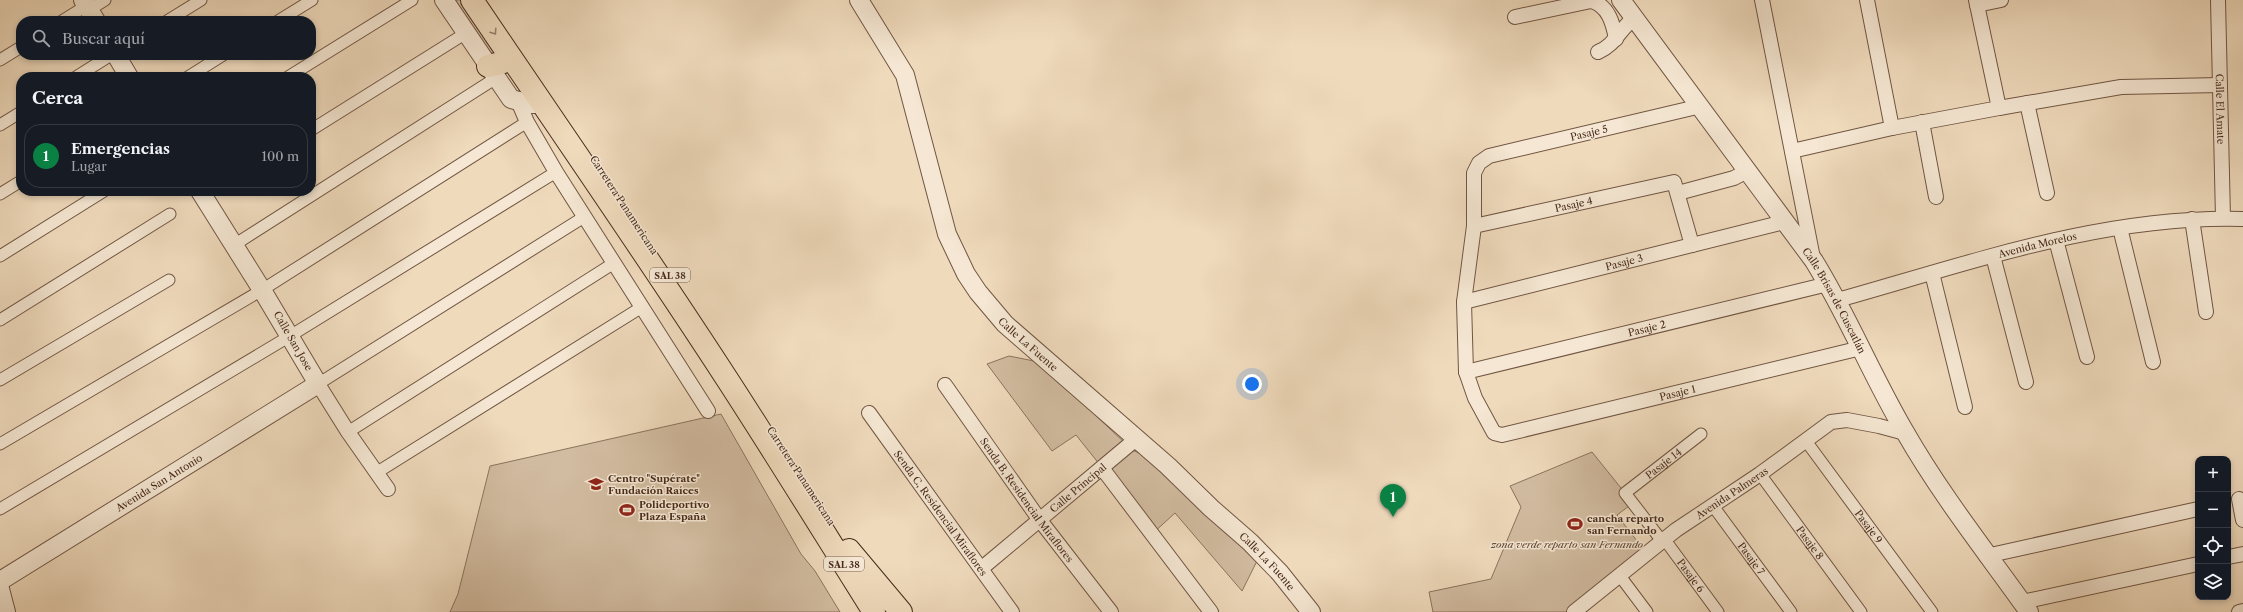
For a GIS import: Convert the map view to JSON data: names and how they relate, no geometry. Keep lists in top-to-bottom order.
{
  "streets": {
    "highway": ["Carretera Panamericana", "SAL 38"],
    "street": [
      "Calle El Amate",
      "Pasaje 5",
      "Pasaje 4",
      "Avenida Morelos",
      "Pasaje 3",
      "Calle Brisas de Cuscatlán",
      "Pasaje 2",
      "Calle San Jose",
      "Calle La Fuente",
      "Pasaje 1",
      "Pasaje 14",
      "Avenida San Antonio",
      "Calle Principal",
      "Avenida Palmeras",
      "Senda B, Residencial Miraflores",
      "Senda C, Residencial Miraflores",
      "Pasaje 9",
      "Pasaje 8",
      "Pasaje 7",
      "Pasaje 6"
    ]
  },
  "crossings": [
    ["Calle El Amate", "Avenida Morelos"],
    ["Pasaje 5", "Pasaje 4"],
    ["Pasaje 5", "Calle Brisas de Cuscatlán"],
    ["Pasaje 4", "Calle Brisas de Cuscatlán"],
    ["Carretera Panamericana", "SAL 38"],
    ["Avenida Morelos", "Calle Brisas de Cuscatlán"],
    ["Pasaje 3", "Calle Brisas de Cuscatlán"],
    ["Calle Brisas de Cuscatlán", "Pasaje 2"],
    ["Calle Brisas de Cuscatlán", "Pasaje 1"],
    ["Calle Brisas de Cuscatlán", "Avenida Palmeras"],
    ["Pasaje 2", "Pasaje 1"],
    ["Calle San Jose", "Avenida San Antonio"],
    ["Calle La Fuente", "Calle Principal"],
    ["Pasaje 14", "Pasaje 6"],
    ["Calle Principal", "Senda B, Residencial Miraflores"],
    ["Calle Principal", "Senda C, Residencial Miraflores"],
    ["Avenida Palmeras", "Pasaje 9"],
    ["Avenida Palmeras", "Pasaje 8"],
    ["Avenida Palmeras", "Pasaje 7"],
    ["Avenida Palmeras", "Pasaje 6"]
  ],
  "parks": ["zona verde reparto san Fernando"],
  "places": {
    "school or university": ["Centro \"Supérate\" Fundación Raíces"],
    "sports": ["Polideportivo Plaza España", "cancha reparto san Fernando"]
  },
  "page": {
    "search": "Buscar aquí",
    "heading": "Cerca",
    "list": [
      {
        "mark": "1",
        "name": "Emergencias",
        "note": "Lugar",
        "value": "100 m"
      }
    ],
    "map_buttons": ["+", "−"],
    "pins": "1"
  }
}
